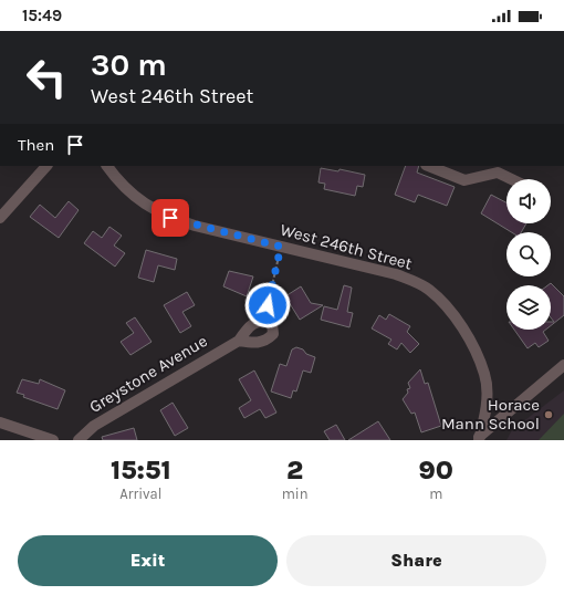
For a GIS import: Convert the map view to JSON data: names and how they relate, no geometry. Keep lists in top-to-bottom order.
{
  "streets": {
    "street": ["West 246th Street", "Greystone Avenue"]
  },
  "places": ["Horace Mann School"],
  "page": {
    "status": "15:49",
    "turn": ["30 m", "West 246th Street"],
    "then": "Then",
    "eta": [
      "15:51",
      "Arrival",
      "2",
      "min",
      "90",
      "m"
    ],
    "buttons": ["Exit", "Share"]
  }
}
